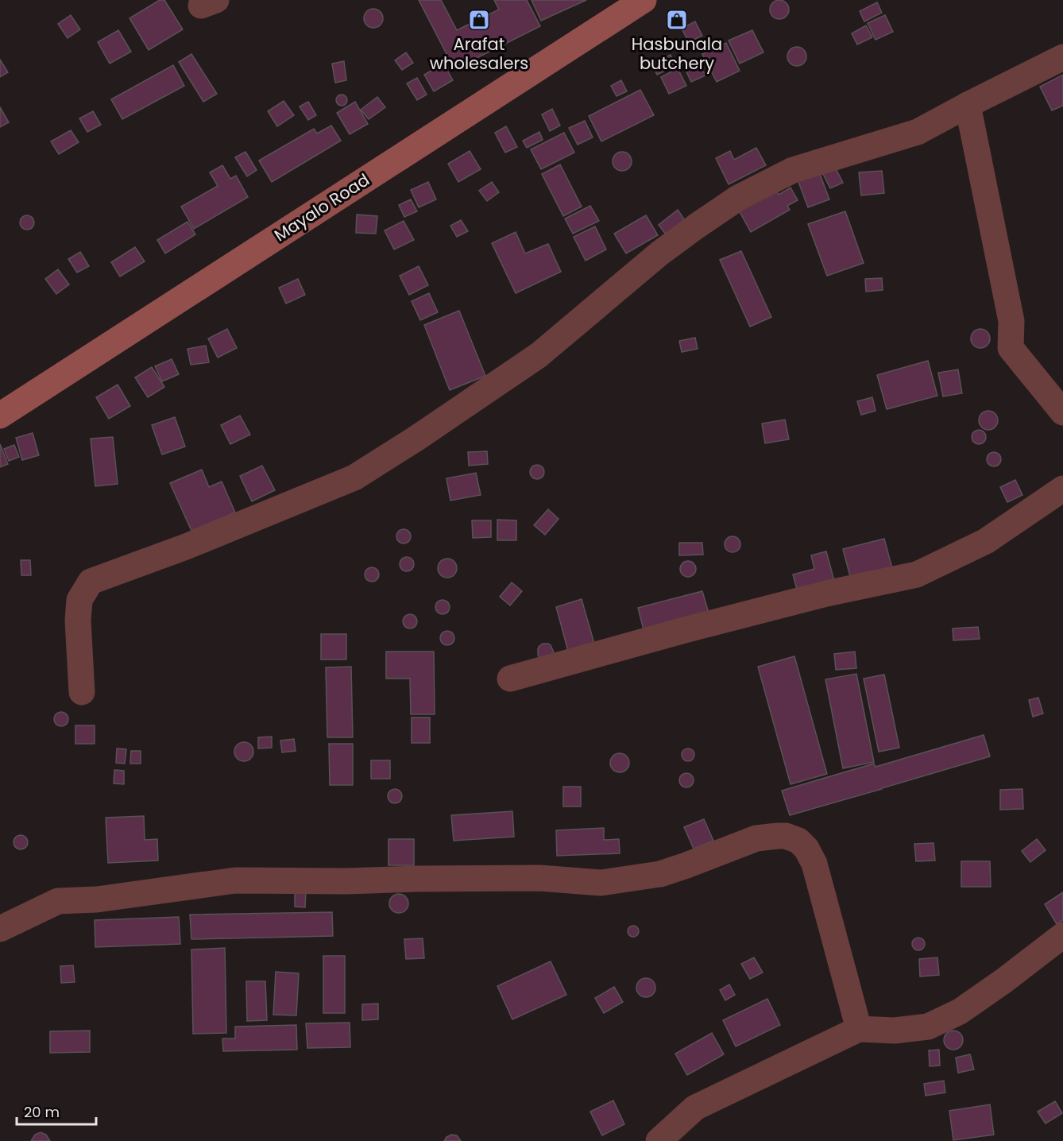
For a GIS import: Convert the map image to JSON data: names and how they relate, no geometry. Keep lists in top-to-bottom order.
{
  "streets": {
    "street": ["Mayalo Road"]
  },
  "places": {
    "shop": ["Arafat wholesalers", "Hasbunala butchery"]
  },
  "scale_bar": "20 m"
}
